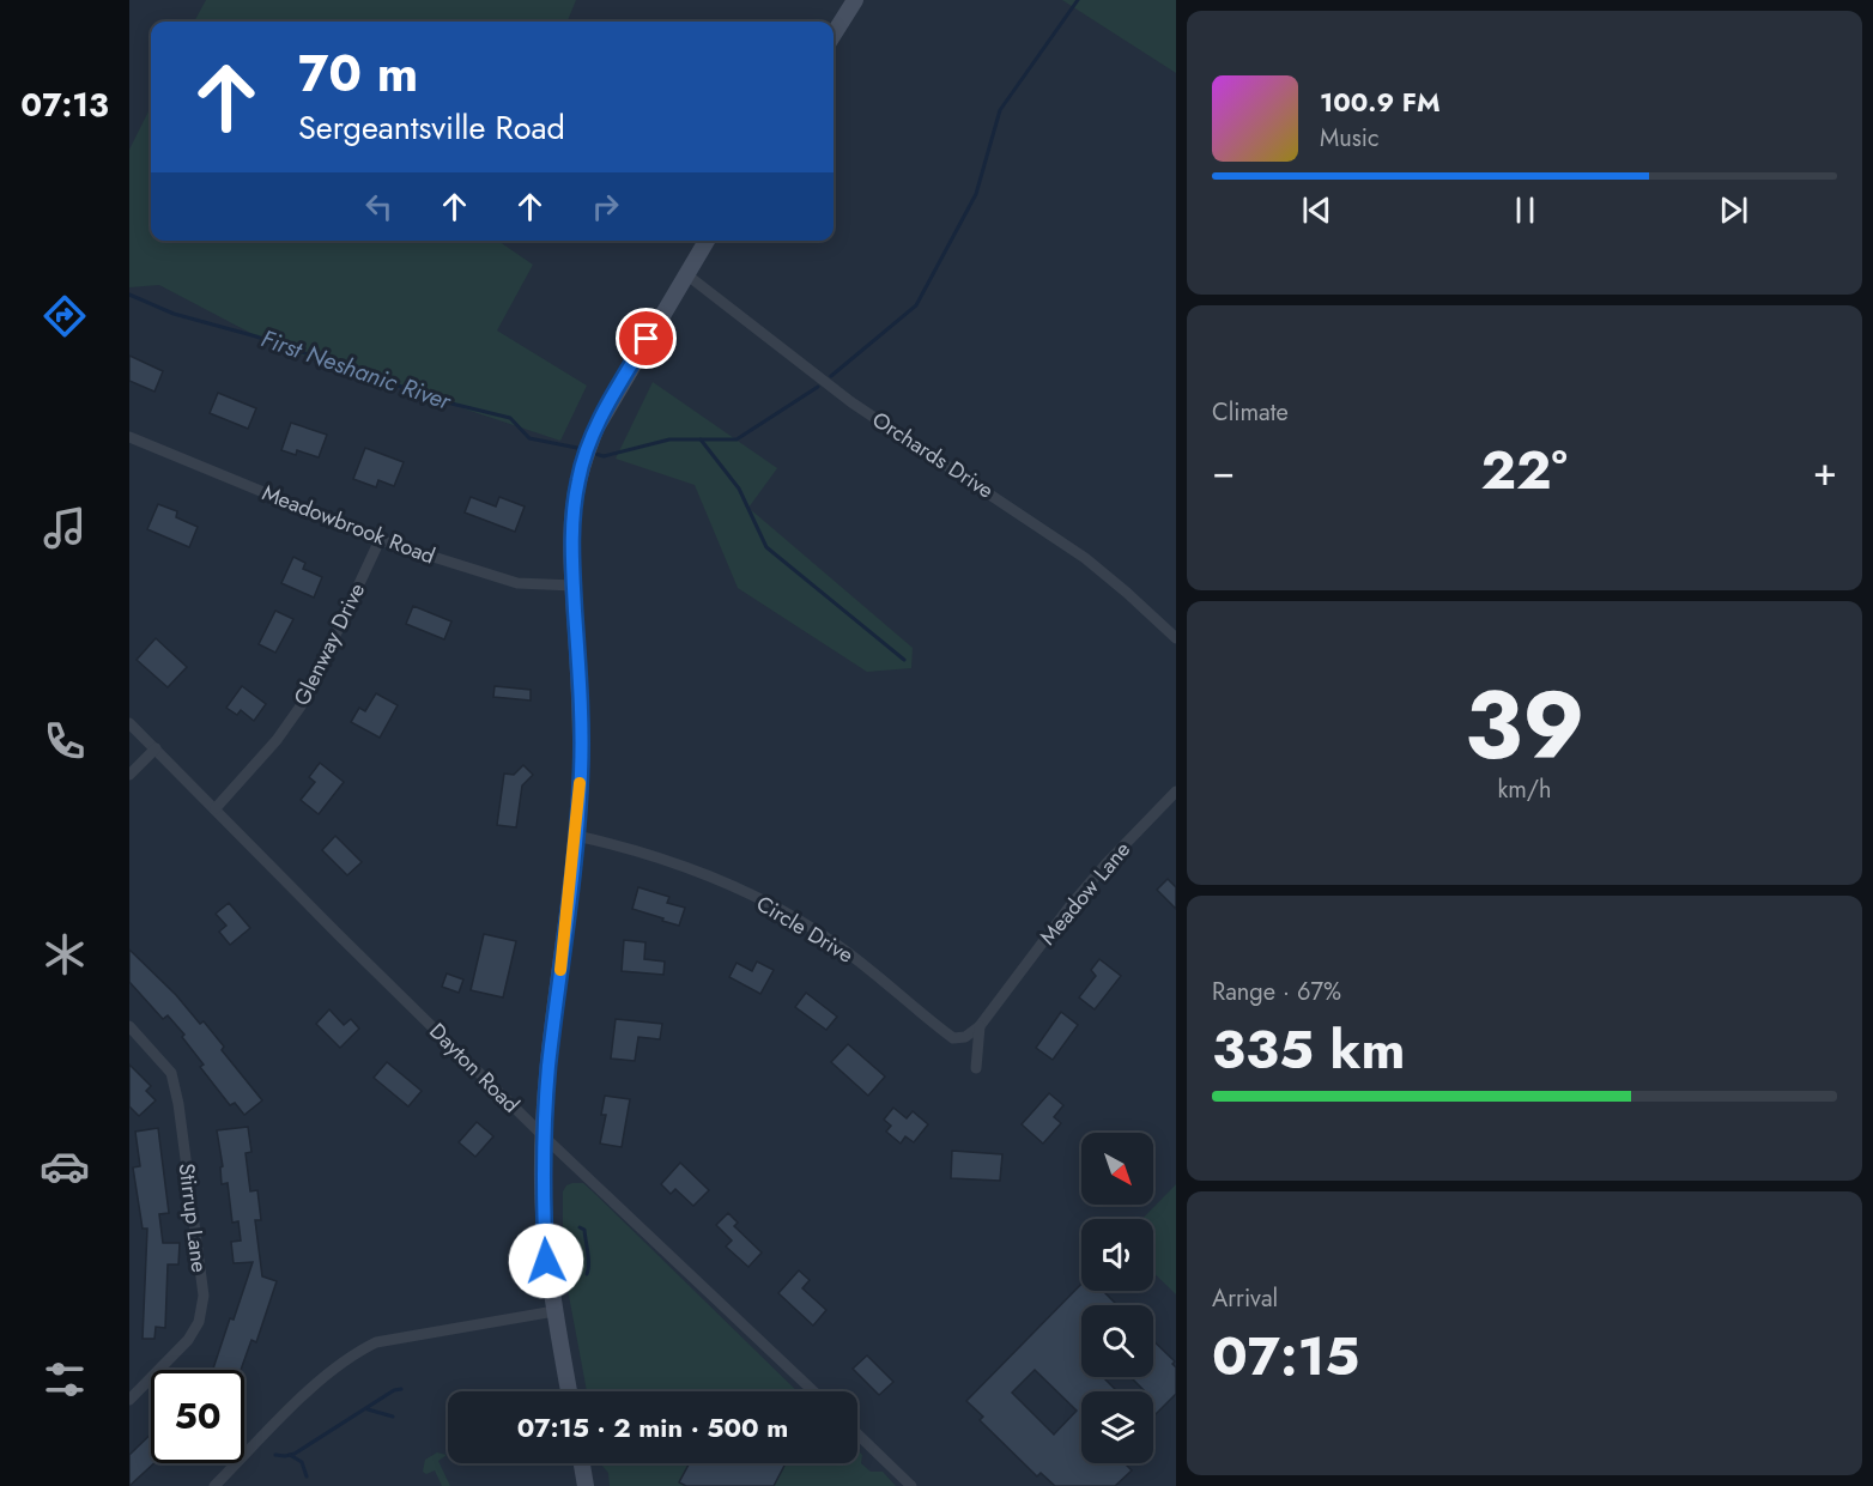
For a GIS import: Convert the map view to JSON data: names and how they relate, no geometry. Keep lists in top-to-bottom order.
{
  "streets": {
    "street": [
      "Orchards Drive",
      "Meadowbrook Road",
      "Glenway Drive",
      "Meadow Lane",
      "Circle Drive",
      "Dayton Road",
      "Stirrup Lane"
    ]
  },
  "crossings": [
    ["Meadowbrook Road", "Glenway Drive"],
    ["Glenway Drive", "Dayton Road"],
    ["Meadow Lane", "Circle Drive"]
  ],
  "water": ["First Neshanic River"],
  "north": "bottom right",
  "page": {
    "tabs": "07:13",
    "turn": ["70 m", "Sergeantsville Road"],
    "song": ["100.9 FM", "Music"],
    "tile": [
      "Climate",
      ["39", "km/h"],
      ["Range · 67%", "335 km"],
      ["Arrival", "07:15"]
    ],
    "heat": ["−", "22°", "+"],
    "limit": "50",
    "trip": "07:15 · 2 min · 500 m"
  }
}
